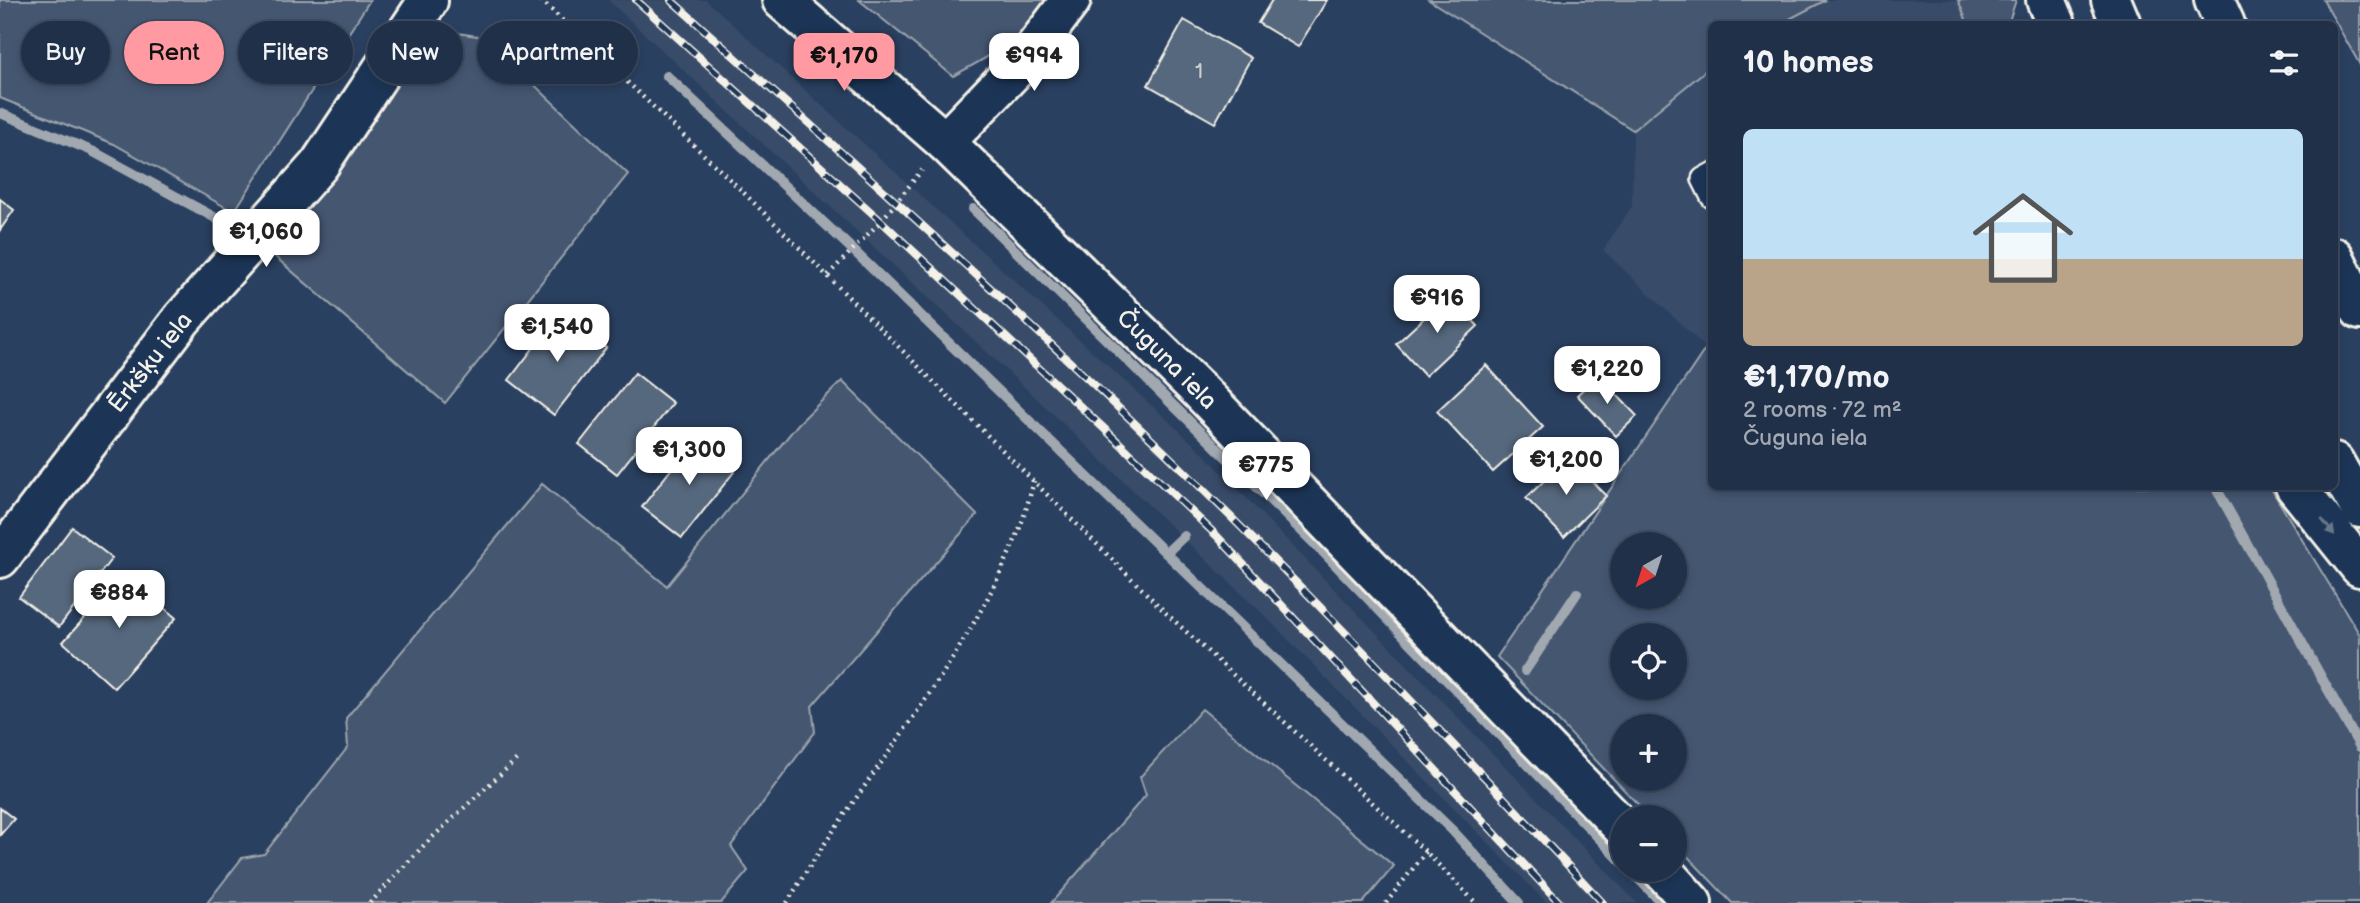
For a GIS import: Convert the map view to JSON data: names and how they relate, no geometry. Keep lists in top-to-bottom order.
{
  "streets": {
    "main road": ["Čuguna iela", "Ērkšķu iela"]
  },
  "house_numbers": ["1"],
  "north": "bottom left",
  "page": {
    "chip": [
      "Buy",
      "Rent",
      "Filters",
      "New",
      "Apartment"
    ],
    "heading": "10 homes",
    "price": [
      "€1,170",
      "€994",
      "€1,060",
      "€916",
      "€1,540",
      "€1,220",
      "€1,300",
      "€1,200",
      "€775",
      "€884"
    ],
    "list": [
      {
        "name": "€1,170/mo",
        "note": "2 rooms · 72 m² · Čuguna iela"
      }
    ],
    "map_buttons": ["+", "−"]
  }
}
